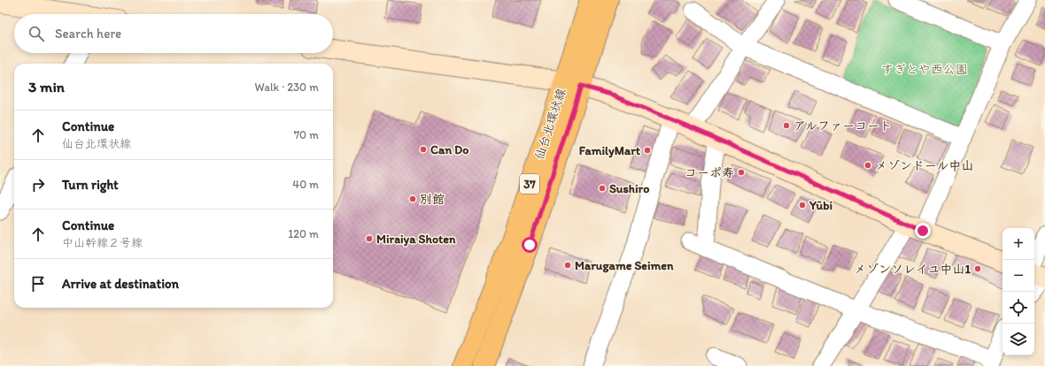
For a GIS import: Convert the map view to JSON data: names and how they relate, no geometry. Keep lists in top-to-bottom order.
{
  "streets": {
    "main road": ["仙台北環状線", "37"]
  },
  "parks": ["すぎとや西公園"],
  "places": [
    "アルファーコート",
    "Can Do",
    "FamilyMart",
    "メゾンドール中山",
    "コーポ寿",
    "Sushiro",
    "別館",
    "Yūbi",
    "Miraiya Shoten",
    "Marugame Seimen",
    "メゾンソレイユ中山1"
  ],
  "page": {
    "search": "Search here",
    "heading": ["3 min", "Walk · 230 m"],
    "list": [
      ["Continue", "仙台北環状線", "70 m"],
      ["Turn right", "40 m"],
      ["Continue", "中山幹線２号線", "120 m"],
      "Arrive at destination"
    ],
    "map_buttons": ["+", "−"]
  }
}
